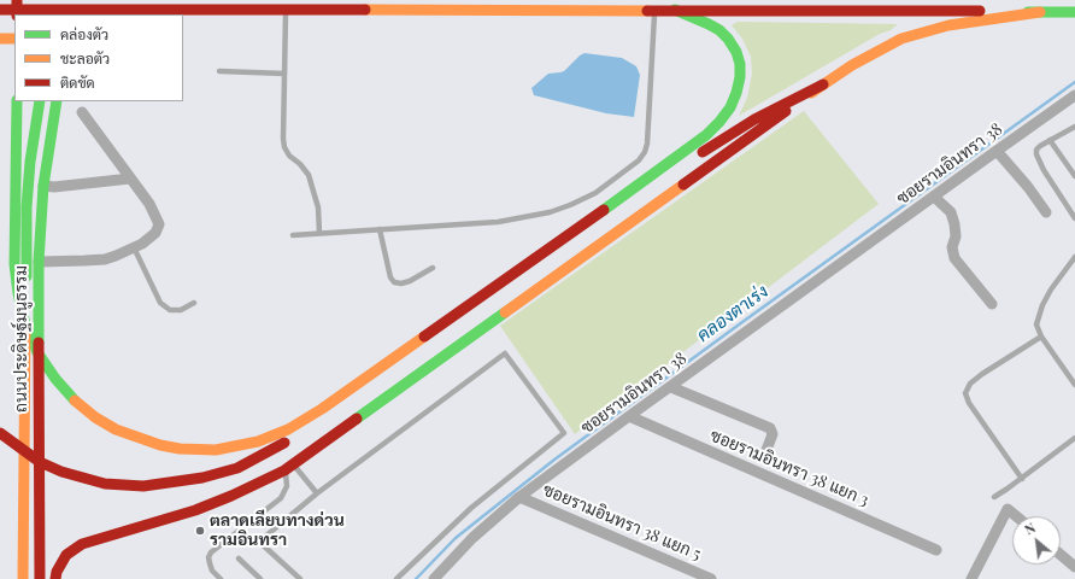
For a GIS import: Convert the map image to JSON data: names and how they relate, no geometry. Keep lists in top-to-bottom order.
{
  "streets": {
    "main road": ["ถนนประดิษฐ์มนูธรรม"],
    "street": ["ซอยรามอินทรา 38", "ซอยรามอินทรา 38 แยก 3", "ซอยรามอินทรา 38 แยก 5"]
  },
  "crossings": [
    ["ซอยรามอินทรา 38", "ซอยรามอินทรา 38 แยก 3"],
    ["ซอยรามอินทรา 38", "ซอยรามอินทรา 38 แยก 5"]
  ],
  "water": ["คลองตาเร่ง"],
  "places": ["ตลาดเลียบทางด่วน รามอินทรา"],
  "legend": ["คล่องตัว", "ชะลอตัว", "ติดขัด"],
  "north": "top left"
}
